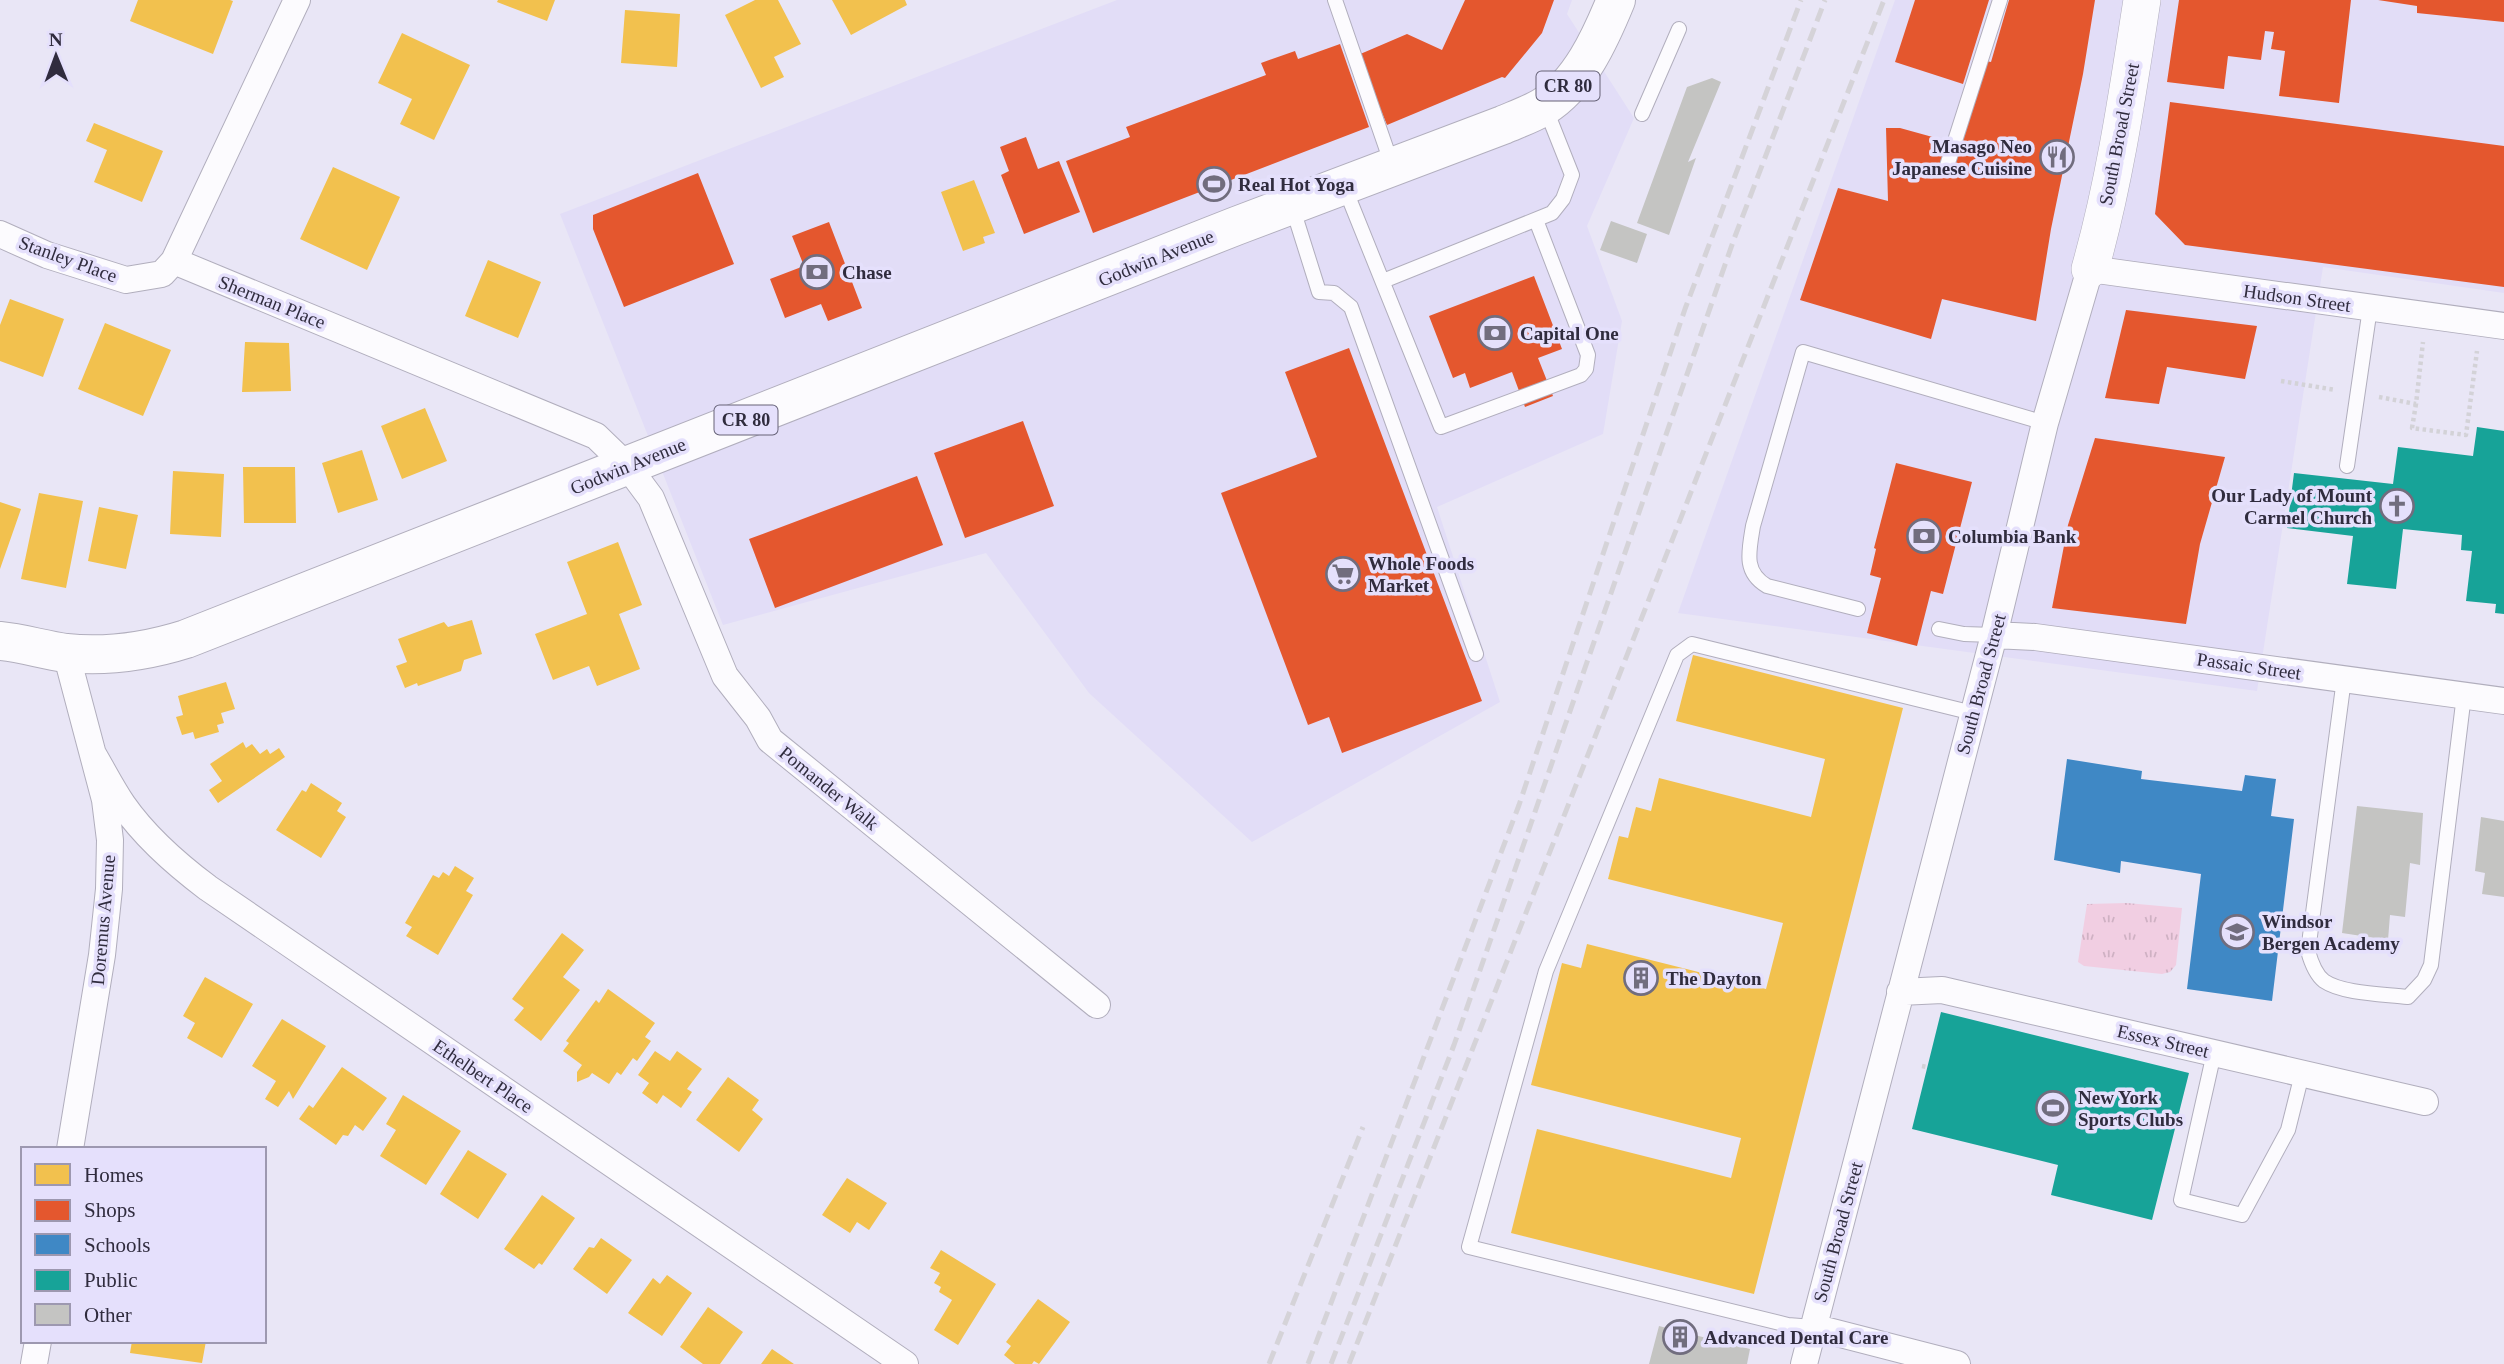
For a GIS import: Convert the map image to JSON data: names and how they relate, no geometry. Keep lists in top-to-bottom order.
{
  "streets": {
    "main road": ["CR 80", "Godwin Avenue"],
    "street": [
      "South Broad Street",
      "Stanley Place",
      "Hudson Street",
      "Sherman Place",
      "Passaic Street",
      "Pomander Walk",
      "Doremus Avenue",
      "Essex Street",
      "Ethelbert Place"
    ]
  },
  "crossings": [
    ["CR 80", "Godwin Avenue"],
    ["South Broad Street", "Hudson Street"],
    ["South Broad Street", "Passaic Street"],
    ["South Broad Street", "Essex Street"],
    ["Godwin Avenue", "Sherman Place"],
    ["Godwin Avenue", "Pomander Walk"],
    ["Godwin Avenue", "Doremus Avenue"],
    ["Stanley Place", "Sherman Place"],
    ["Sherman Place", "Pomander Walk"],
    ["Doremus Avenue", "Ethelbert Place"]
  ],
  "places": {
    "restaurant": ["Masago Neo Japanese Cuisine"],
    "sports": ["Real Hot Yoga", "New York Sports Clubs"],
    "bank": ["Chase", "Capital One", "Columbia Bank"],
    "church": ["Our Lady of Mount Carmel Church"],
    "supermarket": ["Whole Foods Market"],
    "school or university": ["Windsor Bergen Academy"],
    "building": ["The Dayton", "Advanced Dental Care"]
  },
  "legend": [
    "Homes",
    "Shops",
    "Schools",
    "Public",
    "Other"
  ],
  "north": "top"
}
